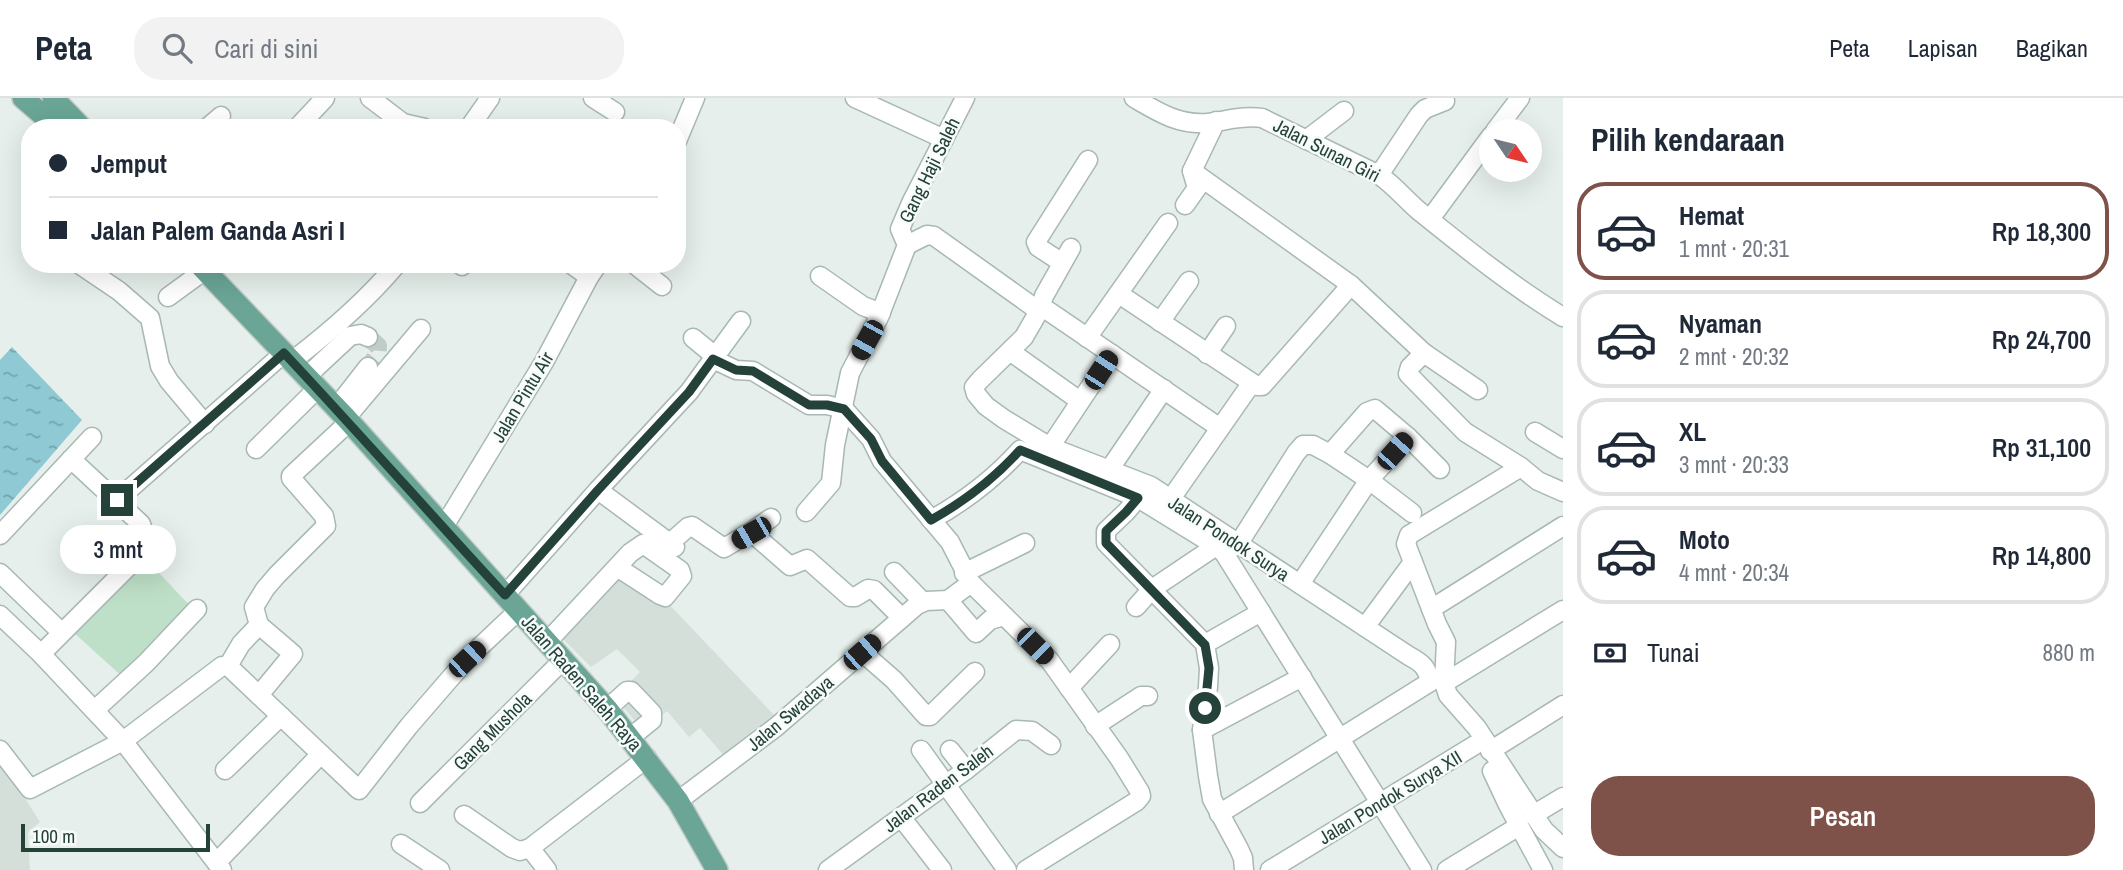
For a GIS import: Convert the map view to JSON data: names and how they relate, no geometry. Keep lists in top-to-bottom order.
{
  "streets": {
    "main road": ["Jalan Raden Saleh Raya"],
    "street": [
      "Jalan Sunan Giri",
      "Gang Haji Saleh",
      "Jalan Pintu Air",
      "Jalan Pondok Surya",
      "Jalan Swadaya",
      "Gang Mushola",
      "Jalan Raden Saleh",
      "Jalan Pondok Surya XII"
    ]
  },
  "crossings": [
    ["Jalan Pintu Air", "Jalan Raden Saleh Raya"],
    ["Jalan Pondok Surya", "Jalan Pondok Surya XII"],
    ["Jalan Raden Saleh Raya", "Jalan Swadaya"],
    ["Jalan Raden Saleh Raya", "Gang Mushola"]
  ],
  "scale_bar": "100 m",
  "north": "bottom right",
  "page": {
    "header": "Peta",
    "search": "Cari di sini",
    "nav": ["Peta", "Lapisan", "Bagikan"],
    "heading": "Pilih kendaraan",
    "banner": ["Jemput", "Jalan Palem Ganda Asri I"],
    "list": [
      {
        "name": "Hemat",
        "note": "1 mnt · 20:31",
        "value": "Rp 18,300"
      },
      {
        "name": "Nyaman",
        "note": "2 mnt · 20:32",
        "value": "Rp 24,700"
      },
      {
        "name": "XL",
        "note": "3 mnt · 20:33",
        "value": "Rp 31,100"
      },
      {
        "name": "Moto",
        "note": "4 mnt · 20:34",
        "value": "Rp 14,800"
      }
    ],
    "bubble": "3 mnt",
    "pay": ["Tunai", "880 m"],
    "buttons": "Pesan",
    "scale": "100 m"
  }
}
